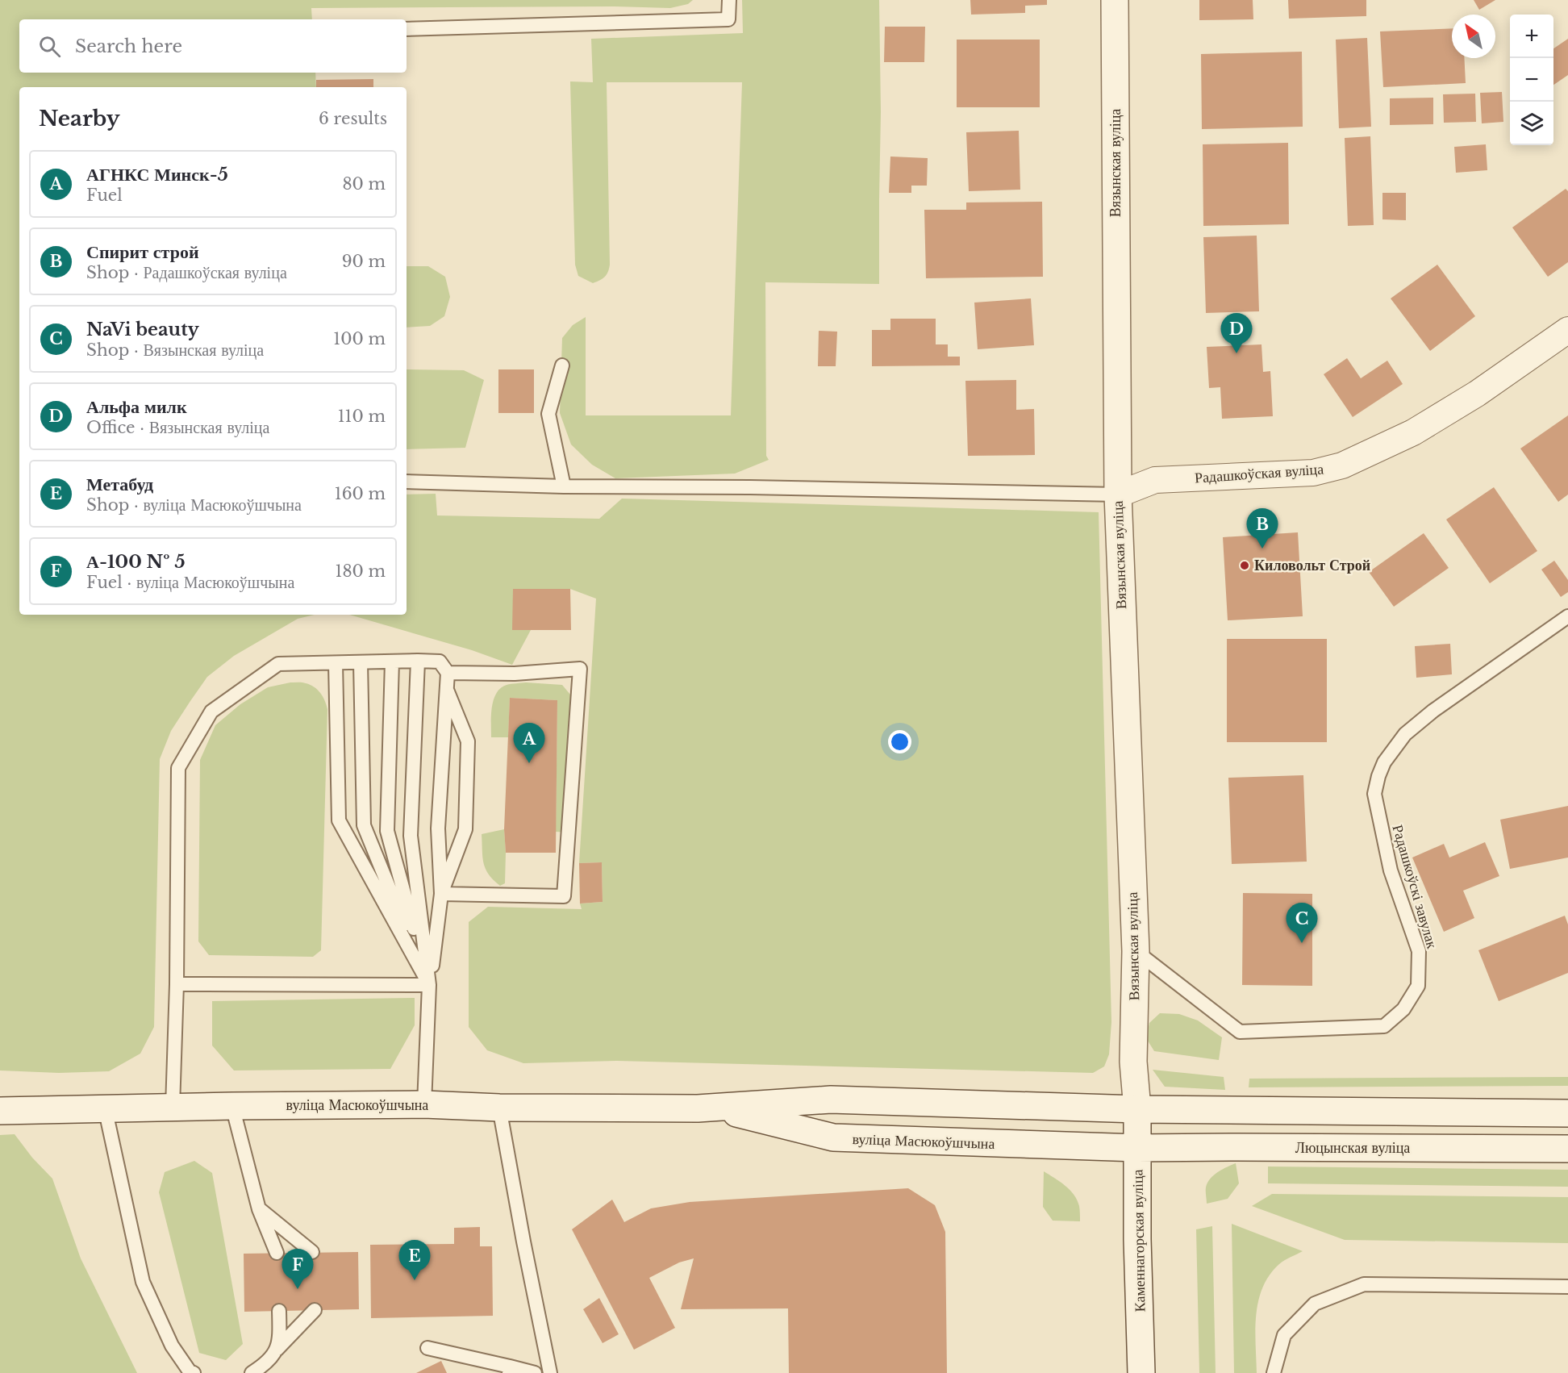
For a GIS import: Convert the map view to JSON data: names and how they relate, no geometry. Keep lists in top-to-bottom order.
{
  "streets": {
    "main road": [
      "Вязынская вуліца",
      "вуліца Масюкоўшчына",
      "Люцынская вуліца",
      "Каменнагорская вуліца"
    ],
    "street": ["Радашкоўская вуліца"],
    "lane": ["Радашкоўскі завулак"]
  },
  "crossings": [
    ["Вязынская вуліца", "Радашкоўская вуліца"],
    ["Вязынская вуліца", "Радашкоўскі завулак"],
    ["Вязынская вуліца", "вуліца Масюкоўшчына"],
    ["Вязынская вуліца", "Каменнагорская вуліца"],
    ["вуліца Масюкоўшчына", "Люцынская вуліца"],
    ["вуліца Масюкоўшчына", "Каменнагорская вуліца"],
    ["Люцынская вуліца", "Каменнагорская вуліца"]
  ],
  "places": ["Киловольт Строй"],
  "north": "top left",
  "page": {
    "map_buttons": ["+", "−"],
    "search": "Search here",
    "heading": ["Nearby", "6 results"],
    "list": [
      {
        "mark": "A",
        "name": "АГНКС Минск-5",
        "note": "Fuel",
        "value": "80 m"
      },
      {
        "mark": "B",
        "name": "Спирит строй",
        "note": "Shop · Радашкоўская вуліца",
        "value": "90 m"
      },
      {
        "mark": "C",
        "name": "NaVi beauty",
        "note": "Shop · Вязынская вуліца",
        "value": "100 m"
      },
      {
        "mark": "D",
        "name": "Альфа милк",
        "note": "Office · Вязынская вуліца",
        "value": "110 m"
      },
      {
        "mark": "E",
        "name": "Метабуд",
        "note": "Shop · вуліца Масюкоўшчына",
        "value": "160 m"
      },
      {
        "mark": "F",
        "name": "А-100 № 5",
        "note": "Fuel · вуліца Масюкоўшчына",
        "value": "180 m"
      }
    ],
    "pins": [
      "D",
      "B",
      "A",
      "C",
      "E",
      "F"
    ]
  }
}
